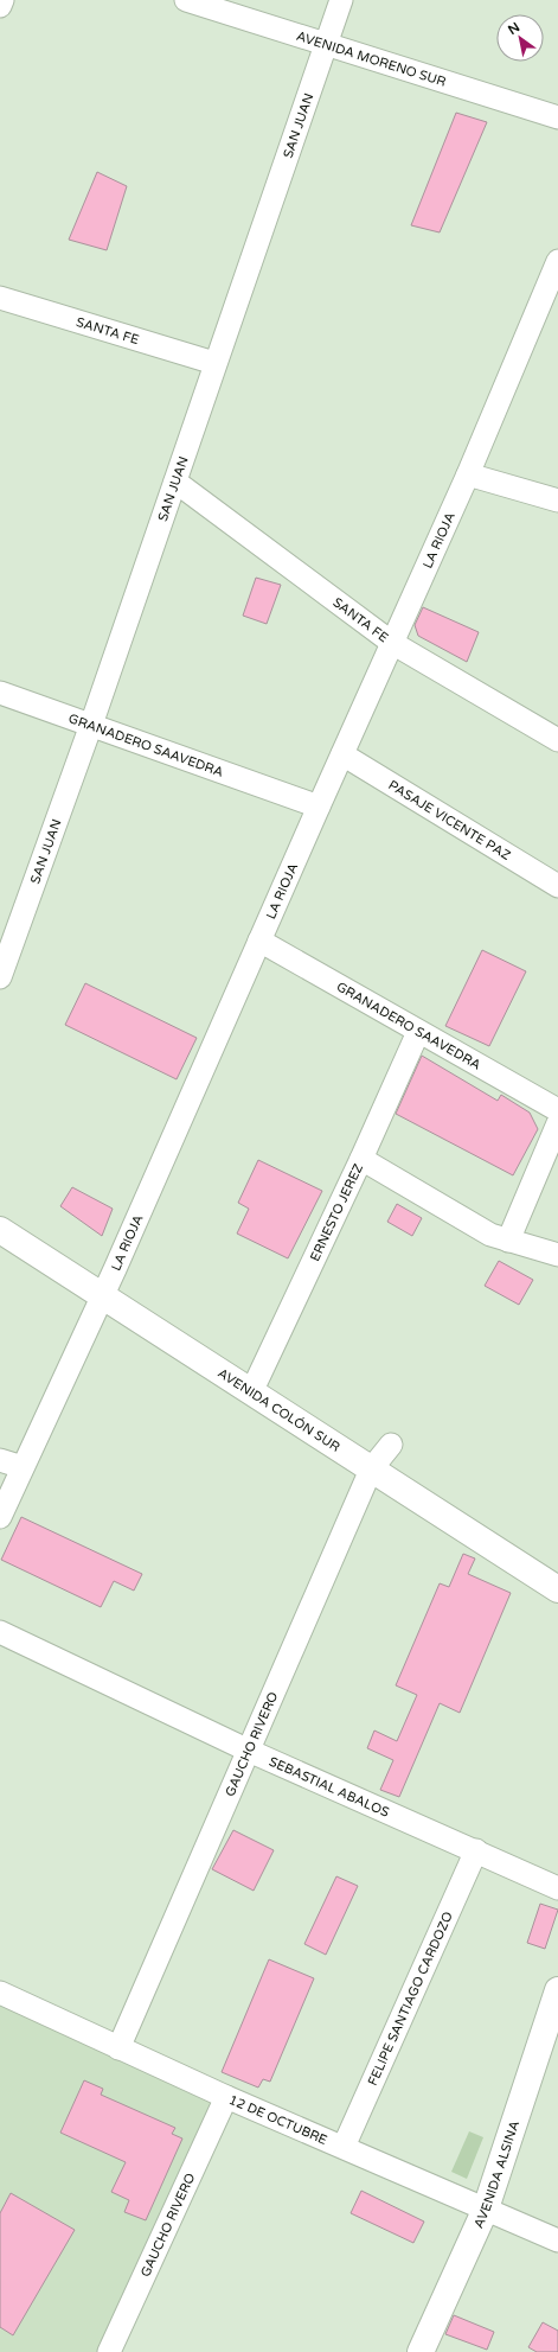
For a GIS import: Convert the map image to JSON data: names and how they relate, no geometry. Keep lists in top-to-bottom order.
{
  "streets": {
    "main road": ["AVENIDA COLÓN SUR", "AVENIDA ALSINA"],
    "street": [
      "AVENIDA MORENO SUR",
      "SAN JUAN",
      "SANTA FE",
      "LA RIOJA",
      "GRANADERO SAAVEDRA",
      "PASAJE VICENTE PAZ",
      "ERNESTO JEREZ",
      "GAUCHO RIVERO",
      "SEBASTIAL ABALOS",
      "FELIPE SANTIAGO CARDOZO",
      "12 DE OCTUBRE"
    ]
  },
  "crossings": [
    ["AVENIDA MORENO SUR", "SAN JUAN"],
    ["SAN JUAN", "SANTA FE"],
    ["SAN JUAN", "GRANADERO SAAVEDRA"],
    ["SANTA FE", "LA RIOJA"],
    ["LA RIOJA", "GRANADERO SAAVEDRA"],
    ["LA RIOJA", "PASAJE VICENTE PAZ"],
    ["LA RIOJA", "AVENIDA COLÓN SUR"],
    ["GRANADERO SAAVEDRA", "ERNESTO JEREZ"],
    ["ERNESTO JEREZ", "AVENIDA COLÓN SUR"],
    ["AVENIDA COLÓN SUR", "GAUCHO RIVERO"],
    ["GAUCHO RIVERO", "SEBASTIAL ABALOS"],
    ["GAUCHO RIVERO", "12 DE OCTUBRE"],
    ["SEBASTIAL ABALOS", "FELIPE SANTIAGO CARDOZO"],
    ["FELIPE SANTIAGO CARDOZO", "12 DE OCTUBRE"],
    ["12 DE OCTUBRE", "AVENIDA ALSINA"]
  ],
  "north": "top left"
}
